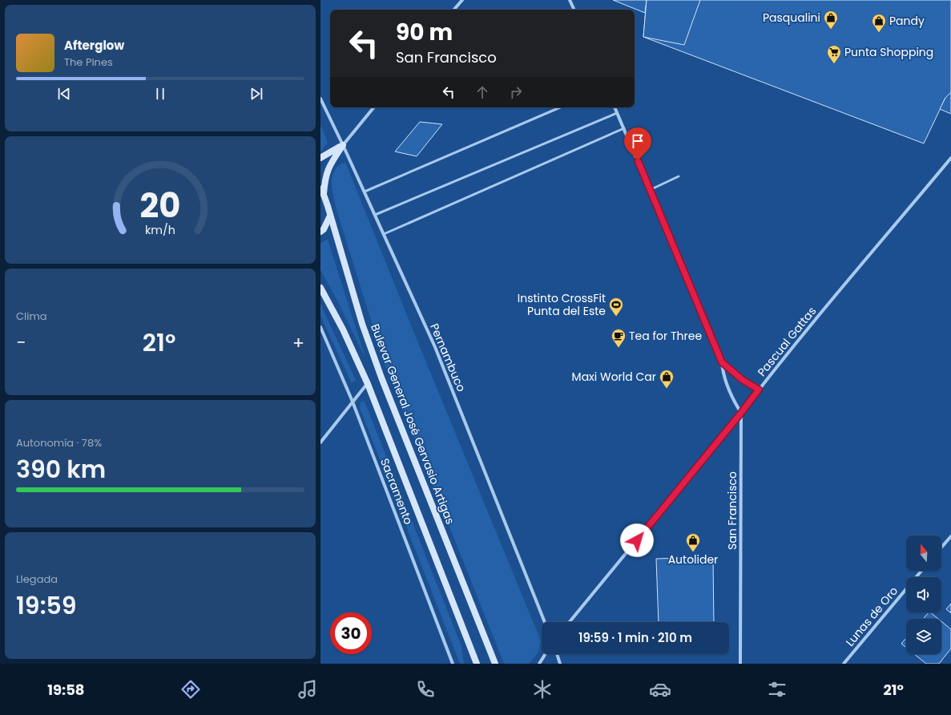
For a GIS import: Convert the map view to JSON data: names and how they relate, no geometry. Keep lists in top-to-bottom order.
{
  "streets": {
    "main road": ["Bulevar General José Gervasio Artigas"],
    "street": [
      "Pascual Gattas",
      "Pernambuco",
      "Sacramento",
      "San Francisco",
      "Lunas de Oro"
    ]
  },
  "crossings": [
    ["Pascual Gattas", "San Francisco"]
  ],
  "places": {
    "shop": [
      "Pasqualini",
      "Pandy",
      "Maxi World Car",
      "Autolider"
    ],
    "supermarket": ["Punta Shopping"],
    "sports": ["Instinto CrossFit Punta del Este"],
    "cafe": ["Tea for Three"]
  },
  "north": "top",
  "page": {
    "turn": ["90 m", "San Francisco"],
    "song": ["Afterglow", "The Pines"],
    "tile": [
      "Clima",
      ["Autonomía · 78%", "390 km"],
      ["Llegada", "19:59"]
    ],
    "heat": ["−", "21°", "+"],
    "limit": "30",
    "trip": "19:59 · 1 min · 210 m",
    "tabs": ["19:58", "21°"],
    "gauge": ["20", "km/h"]
  }
}
